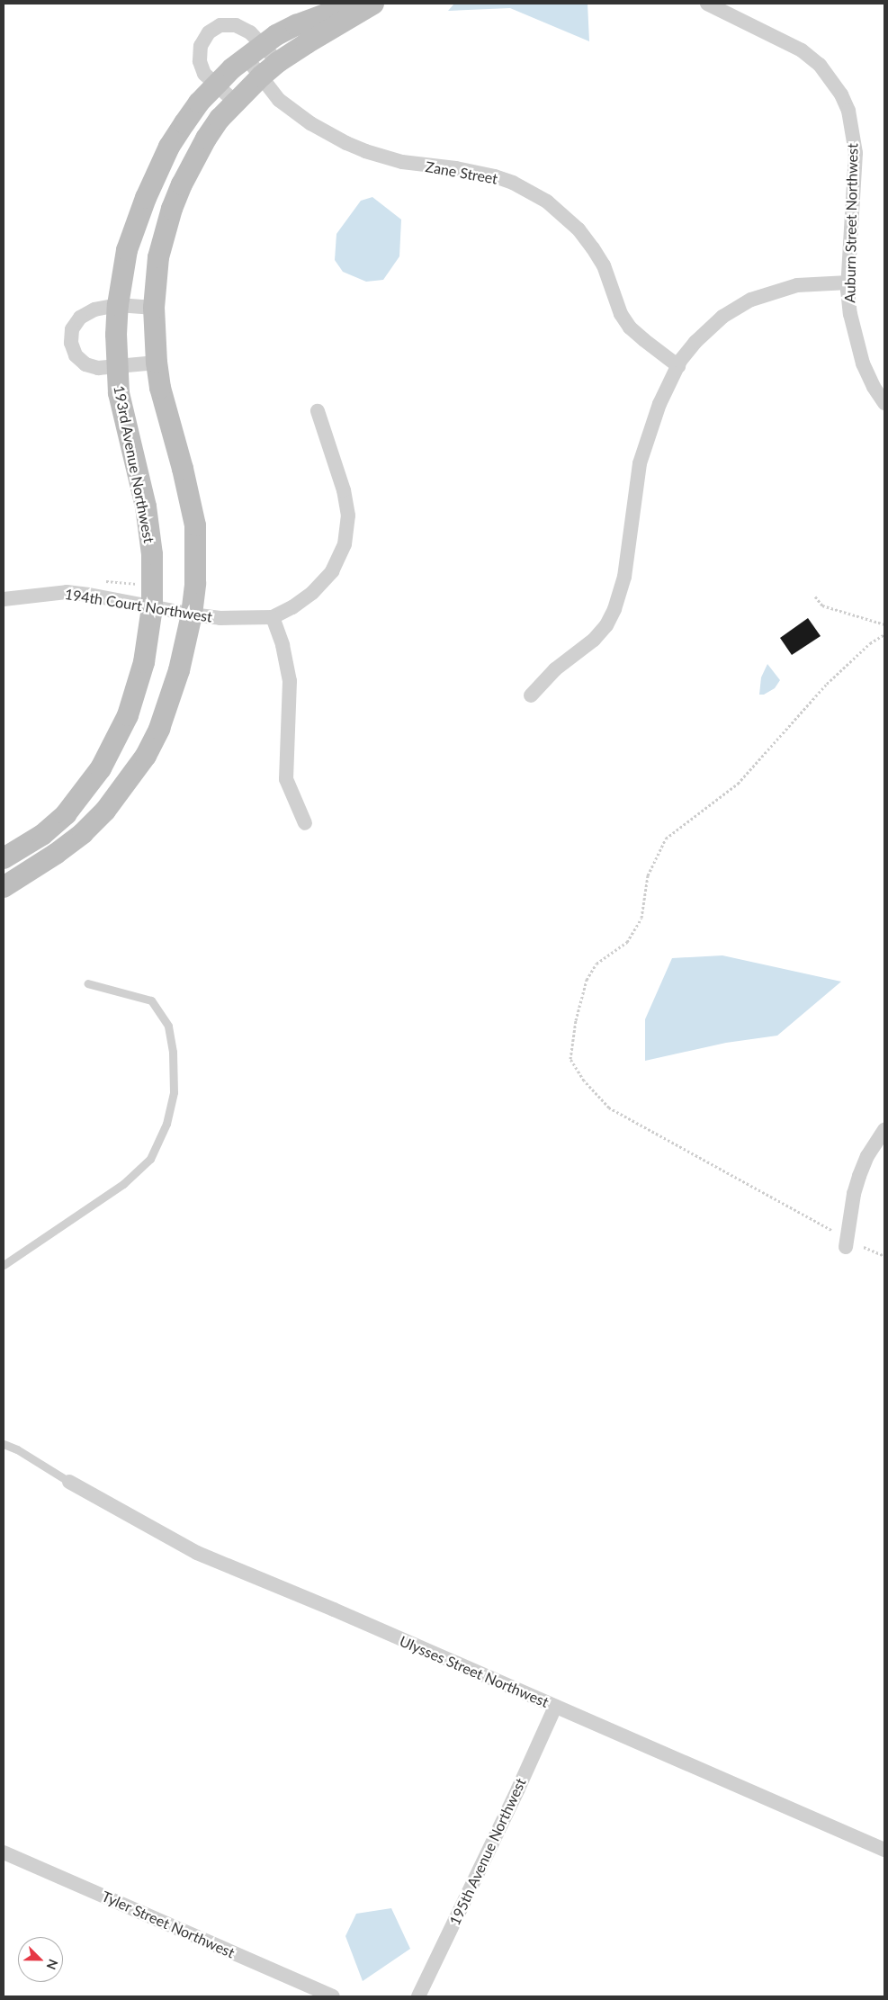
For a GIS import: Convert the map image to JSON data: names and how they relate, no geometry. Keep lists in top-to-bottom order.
{
  "streets": {
    "street": [
      "Zane Street",
      "Auburn Street Northwest",
      "193rd Avenue Northwest",
      "194th Court Northwest",
      "Ulysses Street Northwest",
      "195th Avenue Northwest",
      "Tyler Street Northwest"
    ]
  },
  "crossings": [
    ["Zane Street", "193rd Avenue Northwest"],
    ["193rd Avenue Northwest", "194th Court Northwest"],
    ["Ulysses Street Northwest", "195th Avenue Northwest"]
  ],
  "north": "bottom right"
}
